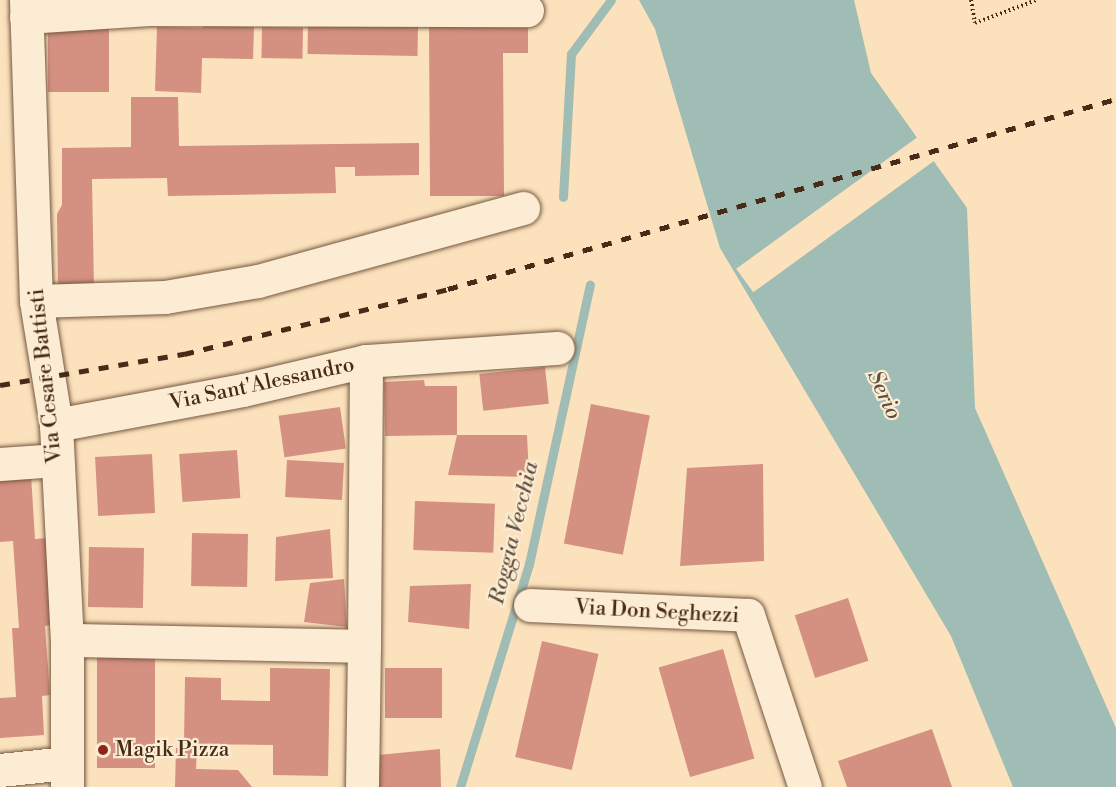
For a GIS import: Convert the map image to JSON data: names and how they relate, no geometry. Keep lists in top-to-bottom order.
{
  "streets": {
    "street": ["Via Cesare Battisti", "Via Sant'Alessandro", "Via Don Seghezzi"]
  },
  "crossings": [
    ["Via Cesare Battisti", "Via Sant'Alessandro"]
  ],
  "water": ["Serio", "Roggia Vecchia"],
  "places": ["Magik Pizza"]
}
